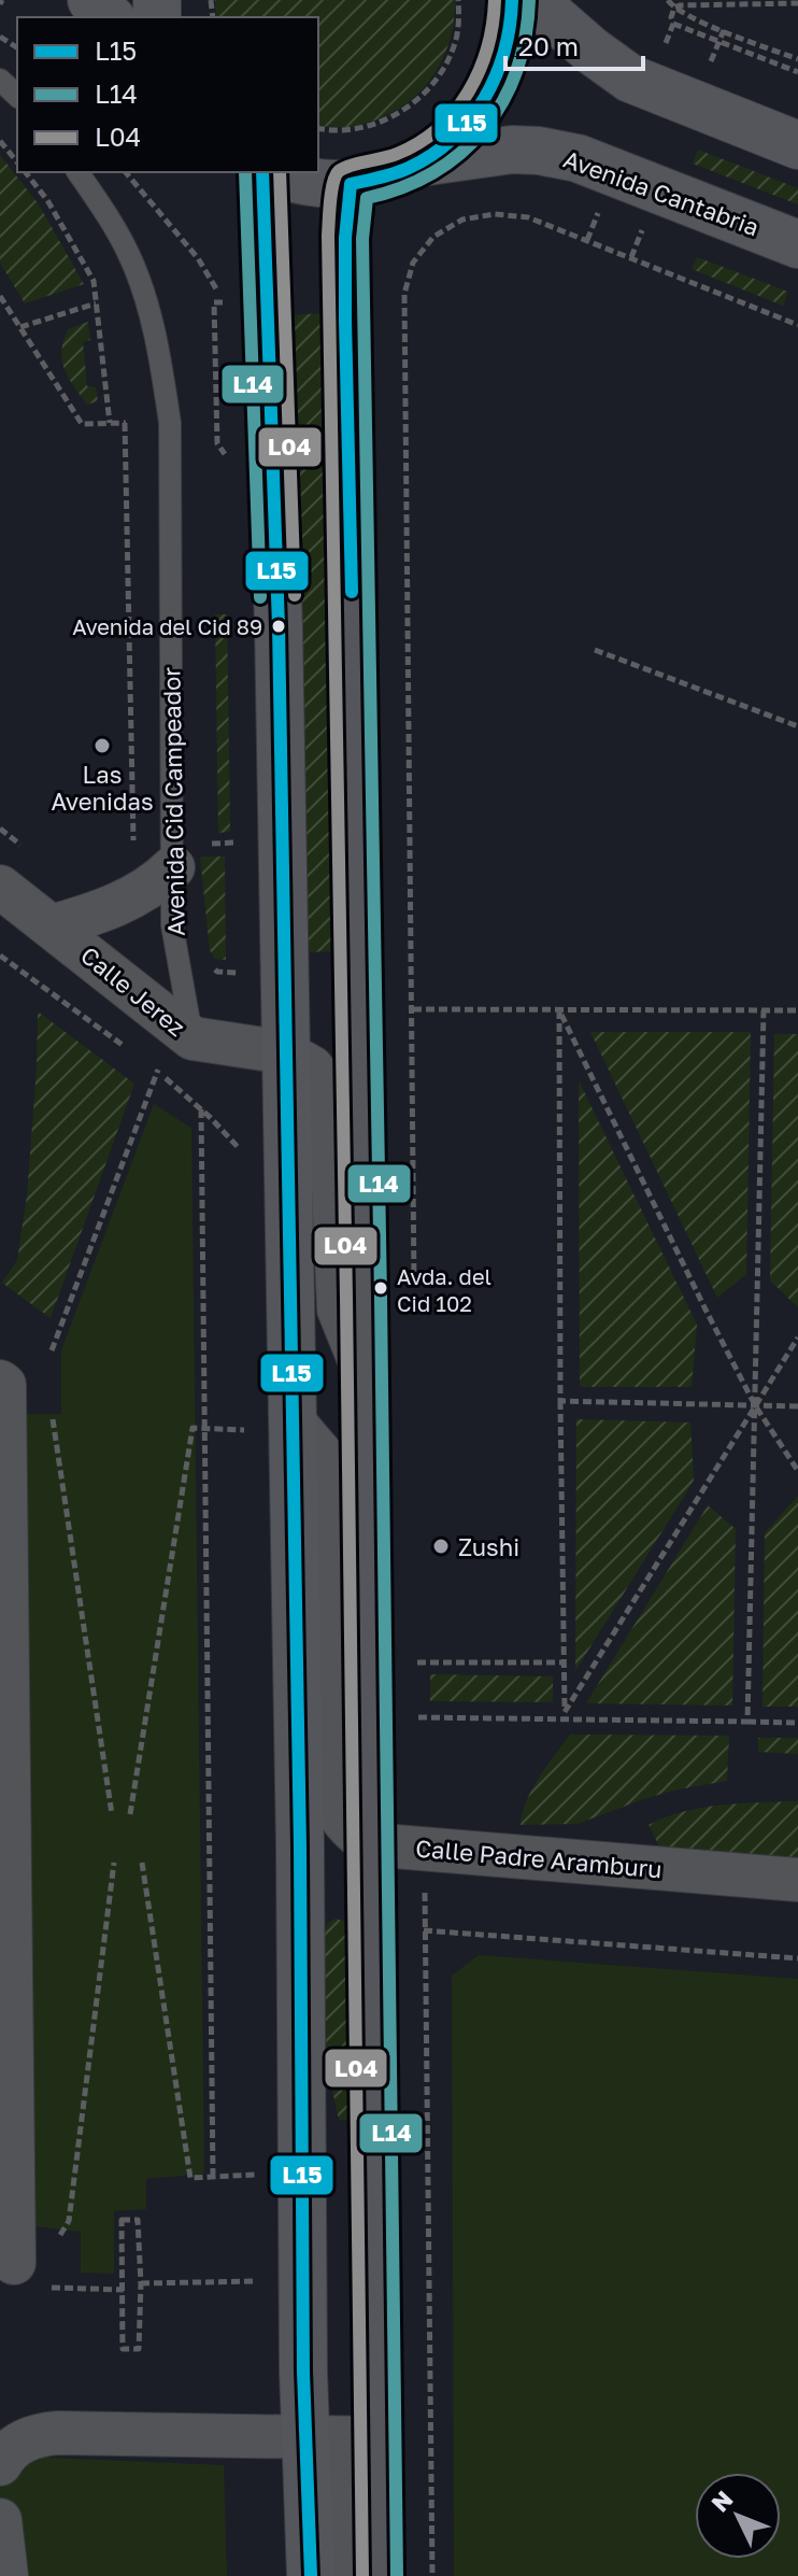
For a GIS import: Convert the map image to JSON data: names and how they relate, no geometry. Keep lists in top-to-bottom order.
{
  "streets": {
    "main road": ["Avenida Cantabria"],
    "street": ["Calle Jerez", "Calle Padre Aramburu"],
    "lane": ["Avenida Cid Campeador"]
  },
  "crossings": [
    ["Avenida Cid Campeador", "Calle Jerez"]
  ],
  "places": [
    "Avenida del Cid 89",
    "Las Avenidas",
    "Avda. del Cid 102",
    "Zushi"
  ],
  "lines": ["transit line L15", "transit line L14", "transit line L04"],
  "legend": ["L15", "L14", "L04"],
  "scale_bar": "20 m",
  "north": "top left"
}
